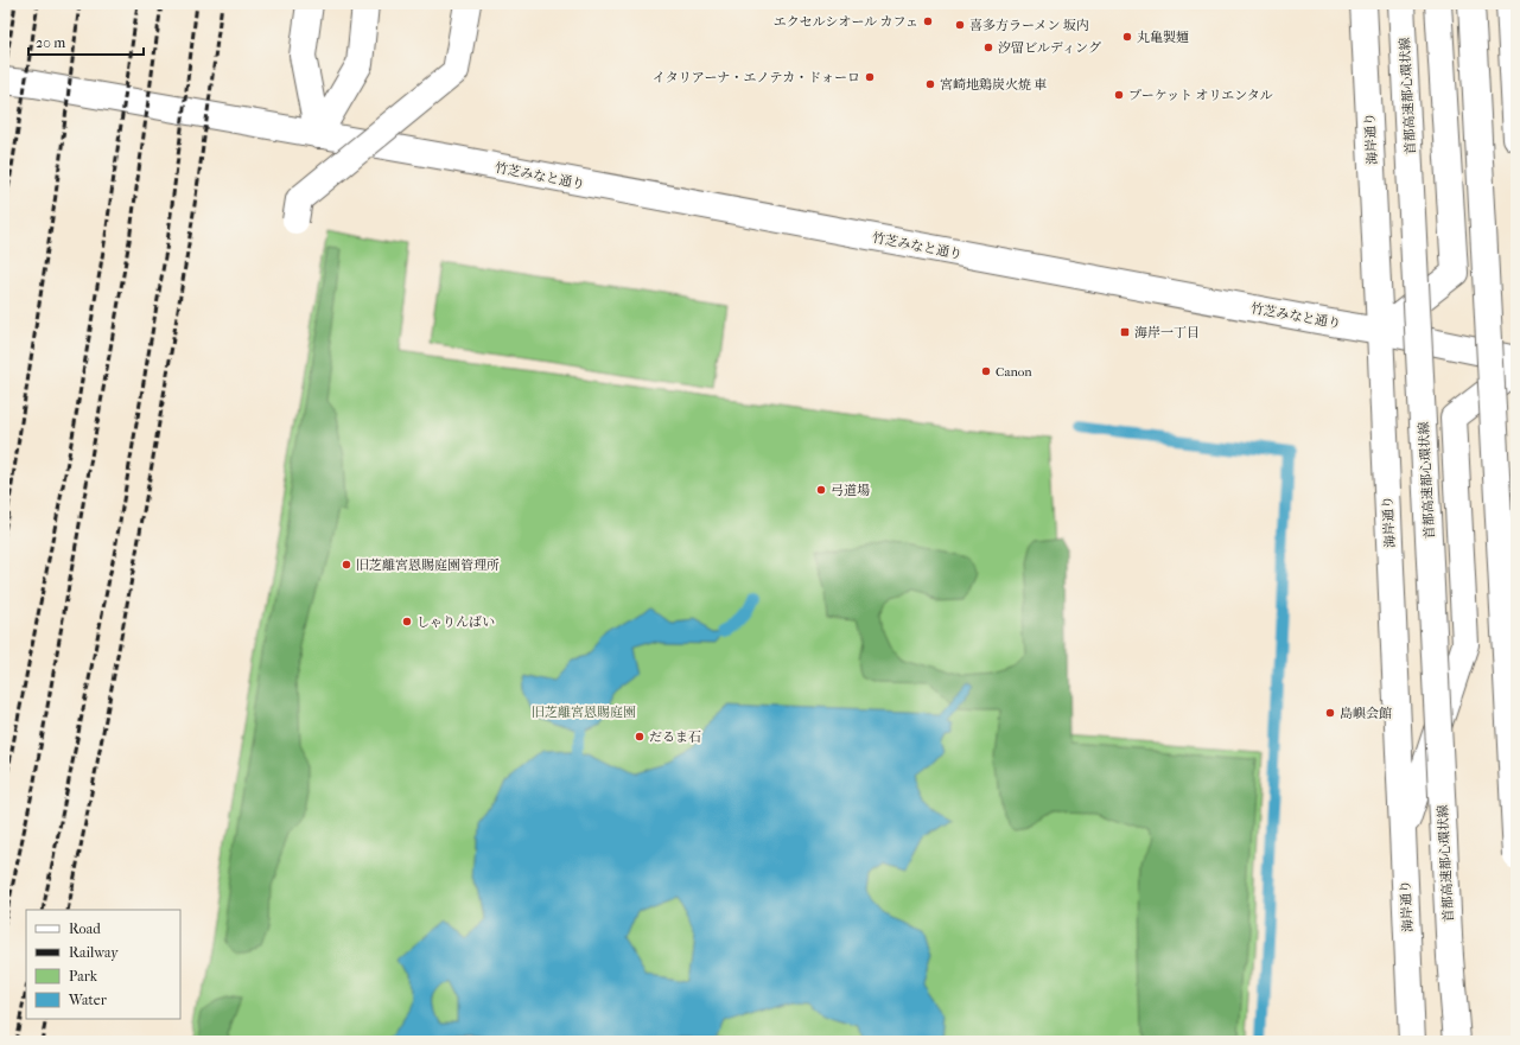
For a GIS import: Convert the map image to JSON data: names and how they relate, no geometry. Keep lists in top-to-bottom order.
{
  "streets": {
    "main road": ["首都高速都心環状線", "海岸通り", "竹芝みなと通り"]
  },
  "crossings": [
    ["海岸通り", "竹芝みなと通り"]
  ],
  "parks": ["旧芝離宮恩賜庭園"],
  "places": {
    "other": [
      "エクセルシオール カフェ",
      "喜多方ラーメン 坂内",
      "丸亀製麺",
      "汐留ビルディング",
      "イタリアーナ・エノテカ・ドォーロ",
      "宮崎地鶏炭火焼 車",
      "プーケット オリエンタル",
      "Canon",
      "弓道場",
      "旧芝離宮恩賜庭園管理所",
      "しゃりんばい",
      "島嶼会館",
      "だるま石"
    ],
    "transit": ["海岸一丁目"]
  },
  "legend": [
    "Road",
    "Railway",
    "Park",
    "Water"
  ],
  "scale_bar": "20 m"
}
